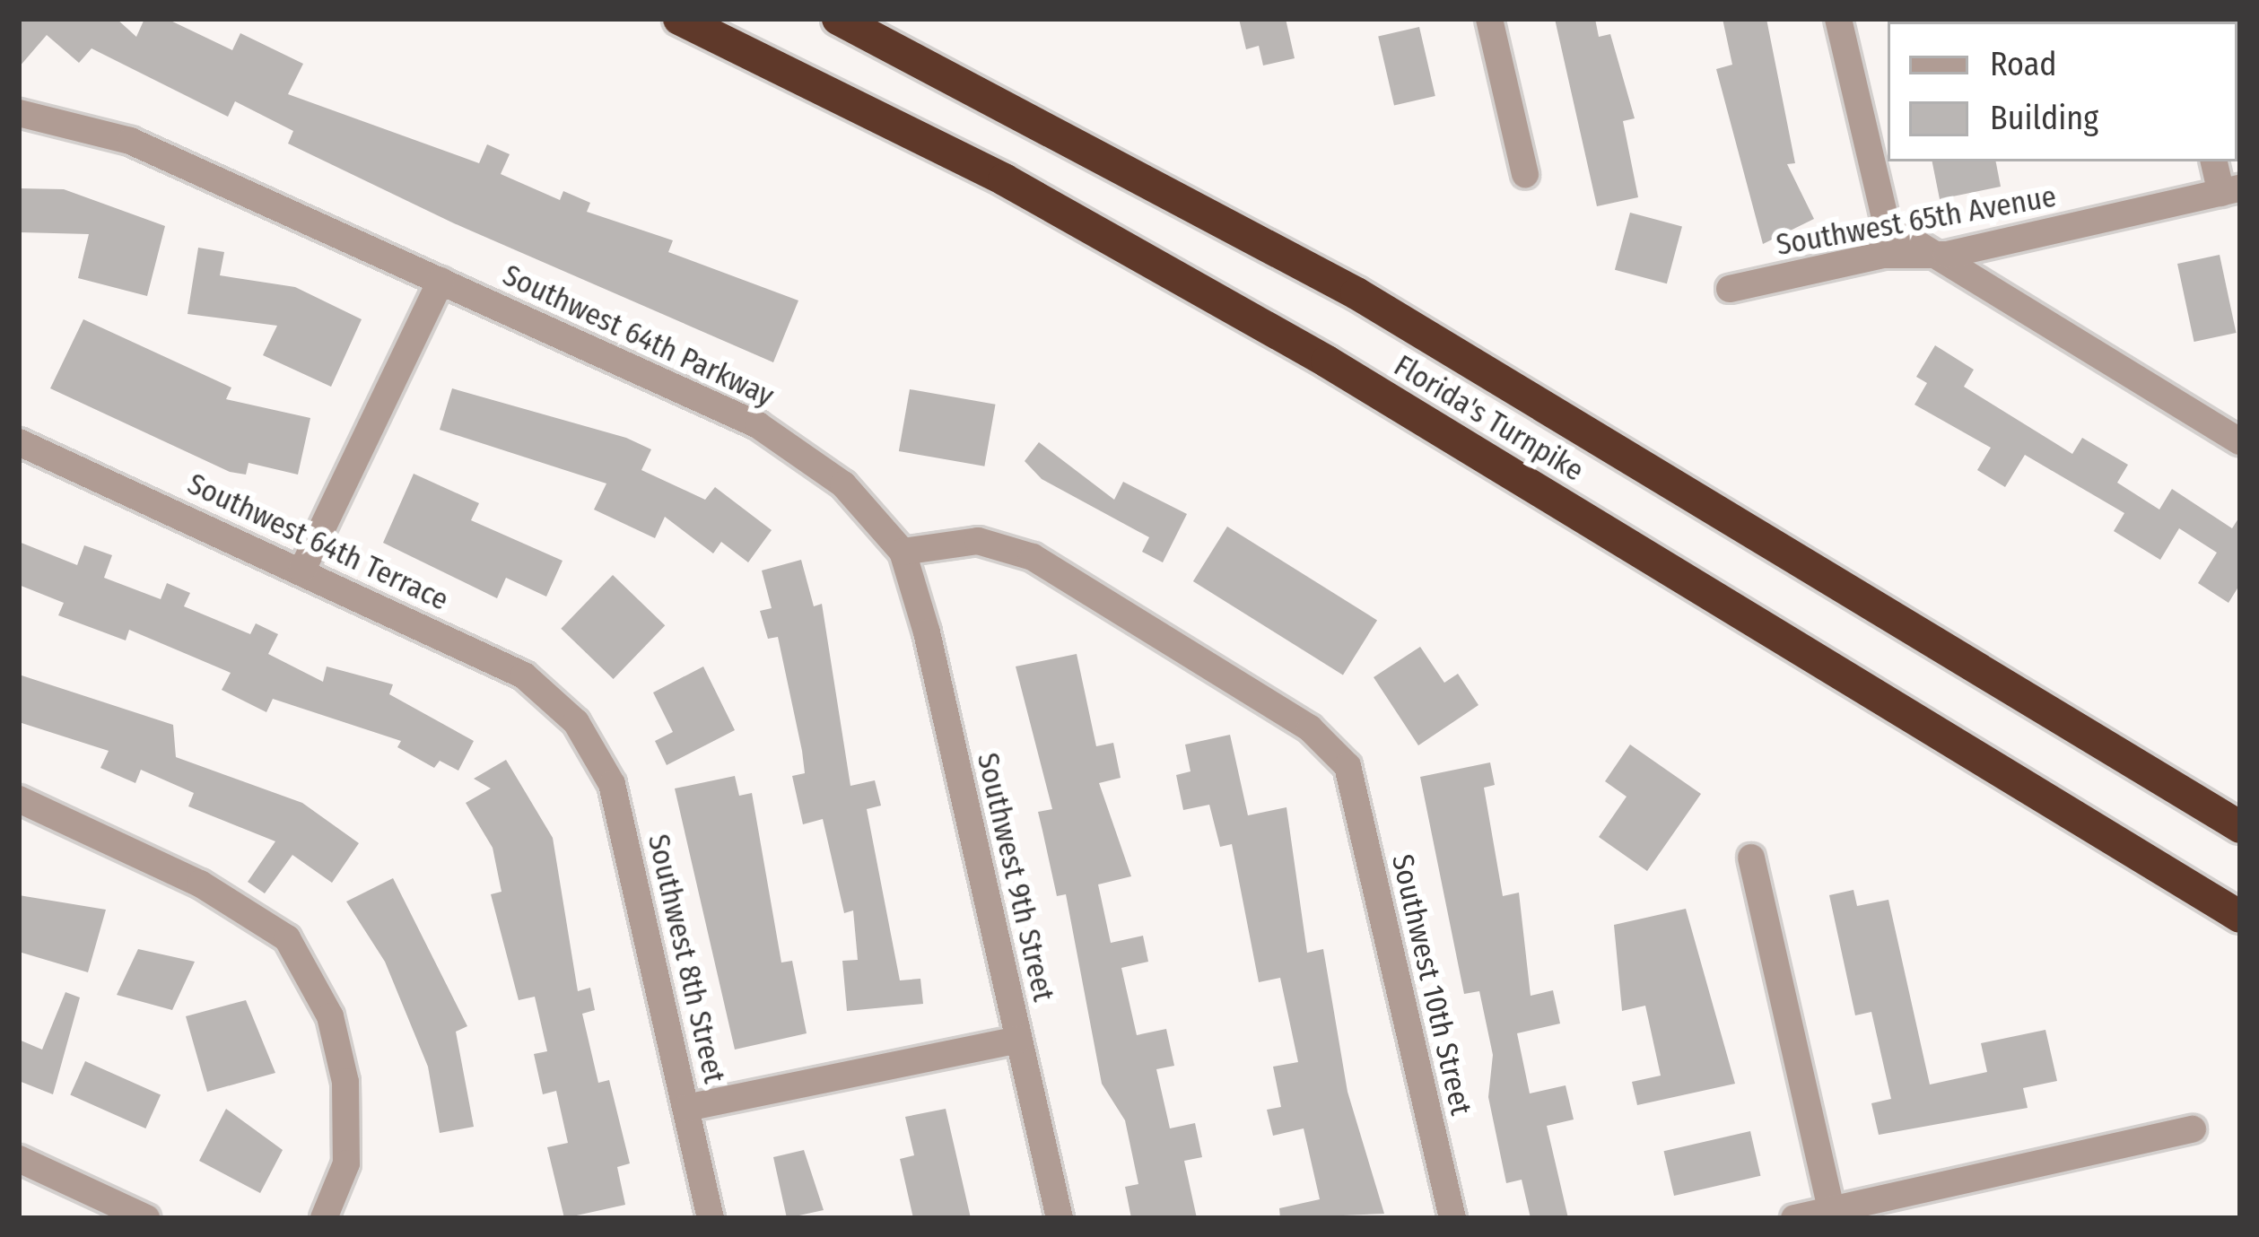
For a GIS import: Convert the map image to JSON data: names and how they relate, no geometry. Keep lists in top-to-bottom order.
{
  "streets": {
    "highway": ["Florida's Turnpike"],
    "street": [
      "Southwest 65th Avenue",
      "Southwest 64th Parkway",
      "Southwest 64th Terrace",
      "Southwest 9th Street",
      "Southwest 8th Street",
      "Southwest 10th Street"
    ]
  },
  "crossings": [
    ["Southwest 64th Parkway", "Southwest 9th Street"],
    ["Southwest 64th Parkway", "Southwest 10th Street"],
    ["Southwest 64th Terrace", "Southwest 8th Street"],
    ["Southwest 9th Street", "Southwest 10th Street"]
  ],
  "legend": ["Road", "Building"]
}
